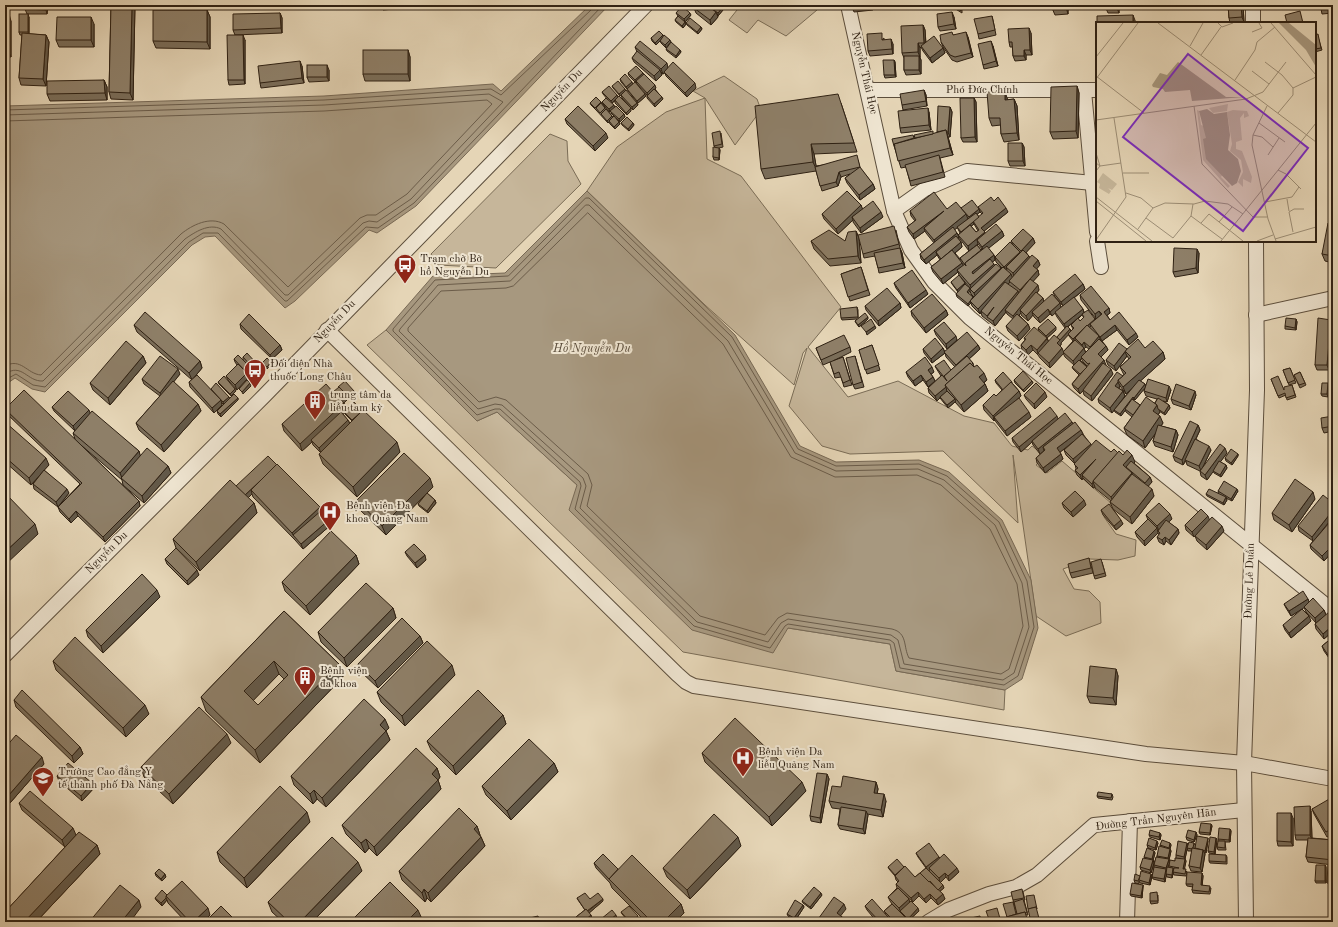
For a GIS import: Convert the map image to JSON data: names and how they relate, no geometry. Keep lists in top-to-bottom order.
{
  "streets": {
    "street": [
      "Nguyễn Thái Học",
      "Phó Đức Chính",
      "Nguyễn Du",
      "Đường Lê Duẩn",
      "Đường Trần Nguyên Hãn"
    ]
  },
  "crossings": [
    ["Nguyễn Thái Học", "Phó Đức Chính"],
    ["Nguyễn Thái Học", "Đường Lê Duẩn"],
    ["Đường Lê Duẩn", "Đường Trần Nguyên Hãn"]
  ],
  "water": ["Hồ Nguyễn Du"],
  "places": {
    "bus stop": ["Trạm chờ Bờ hồ Nguyễn Du", "Đối diện Nhà thuốc Long Châu"],
    "building": ["trung tâm da liễu tam kỳ", "Bệnh viện đa khoa"],
    "hospital": ["Bệnh viện Đa khoa Quảng Nam", "Bệnh viện Da liễu Quảng Nam"],
    "school or university": ["Trường Cao đẳng Y tế thành phố Đà Nẵng"]
  }
}
